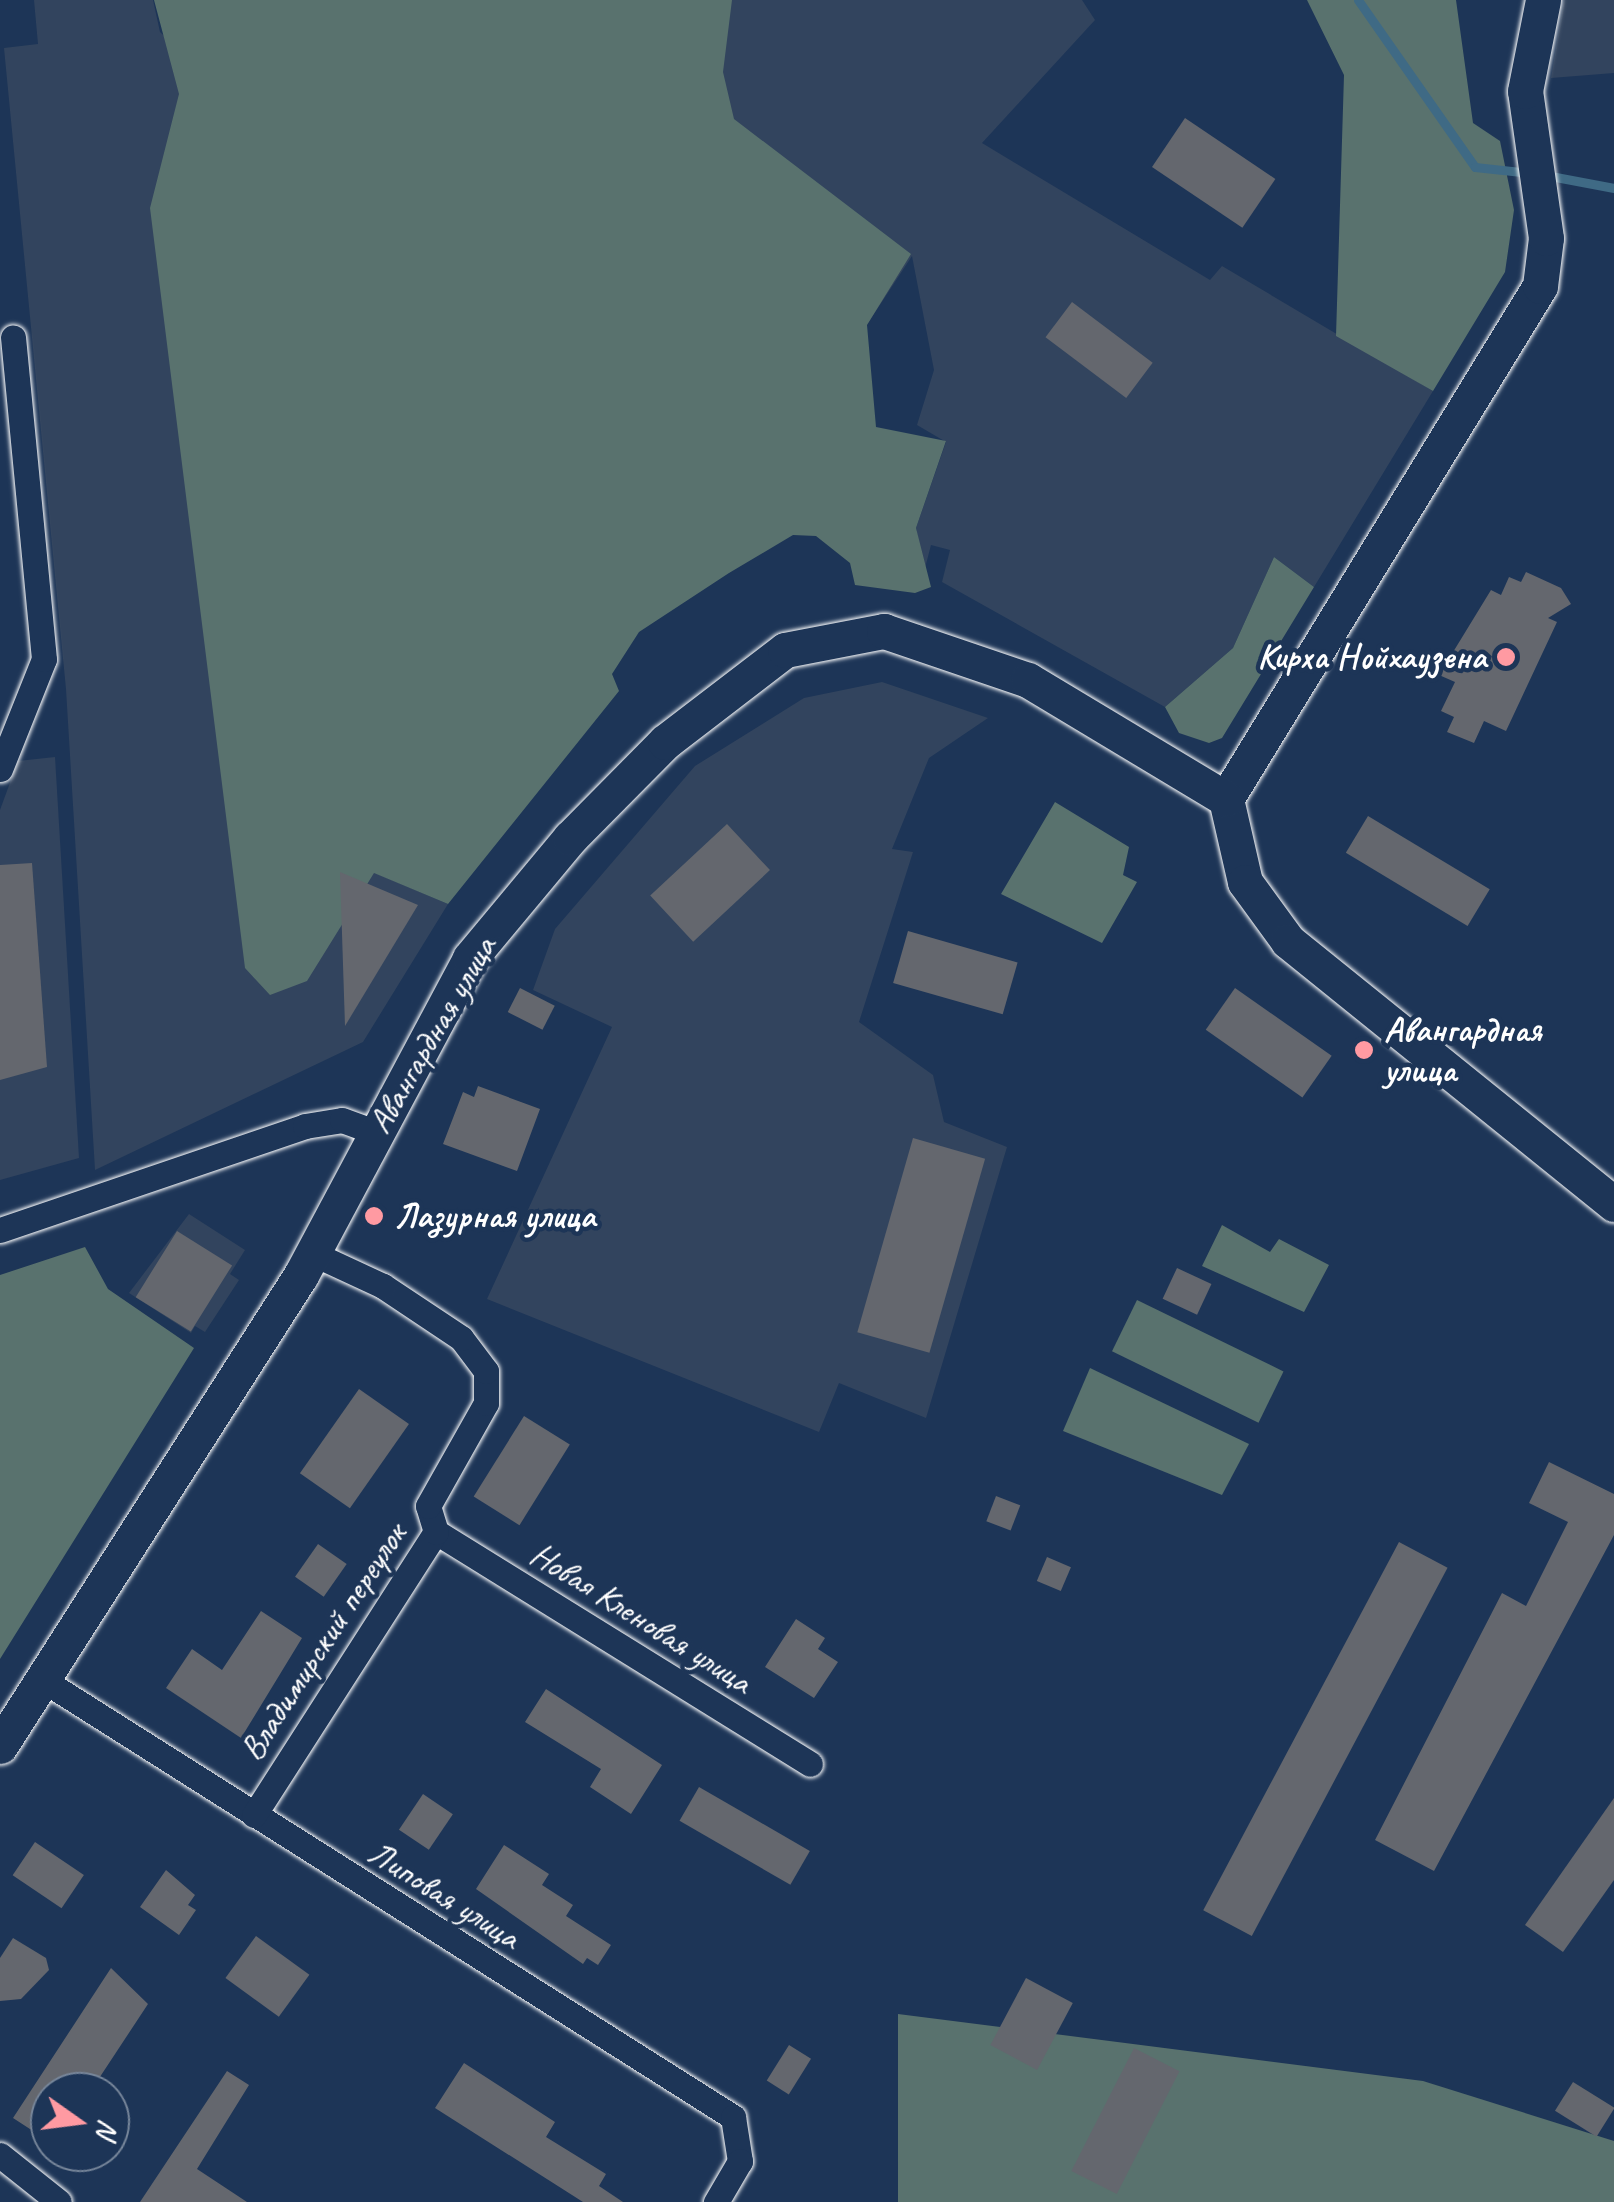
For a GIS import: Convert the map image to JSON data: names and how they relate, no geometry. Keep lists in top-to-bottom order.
{
  "streets": {
    "main road": ["Авангардная улица"],
    "street": ["Новая Кленовая улица", "Владимирский переулок", "Липовая улица"]
  },
  "crossings": [
    ["Авангардная улица", "Владимирский переулок"],
    ["Авангардная улица", "Липовая улица"],
    ["Новая Кленовая улица", "Владимирский переулок"],
    ["Владимирский переулок", "Липовая улица"]
  ],
  "places": ["Кирха Нойхаузена", "Авангардная улица", "Лазурная улица"],
  "north": "right"
}
